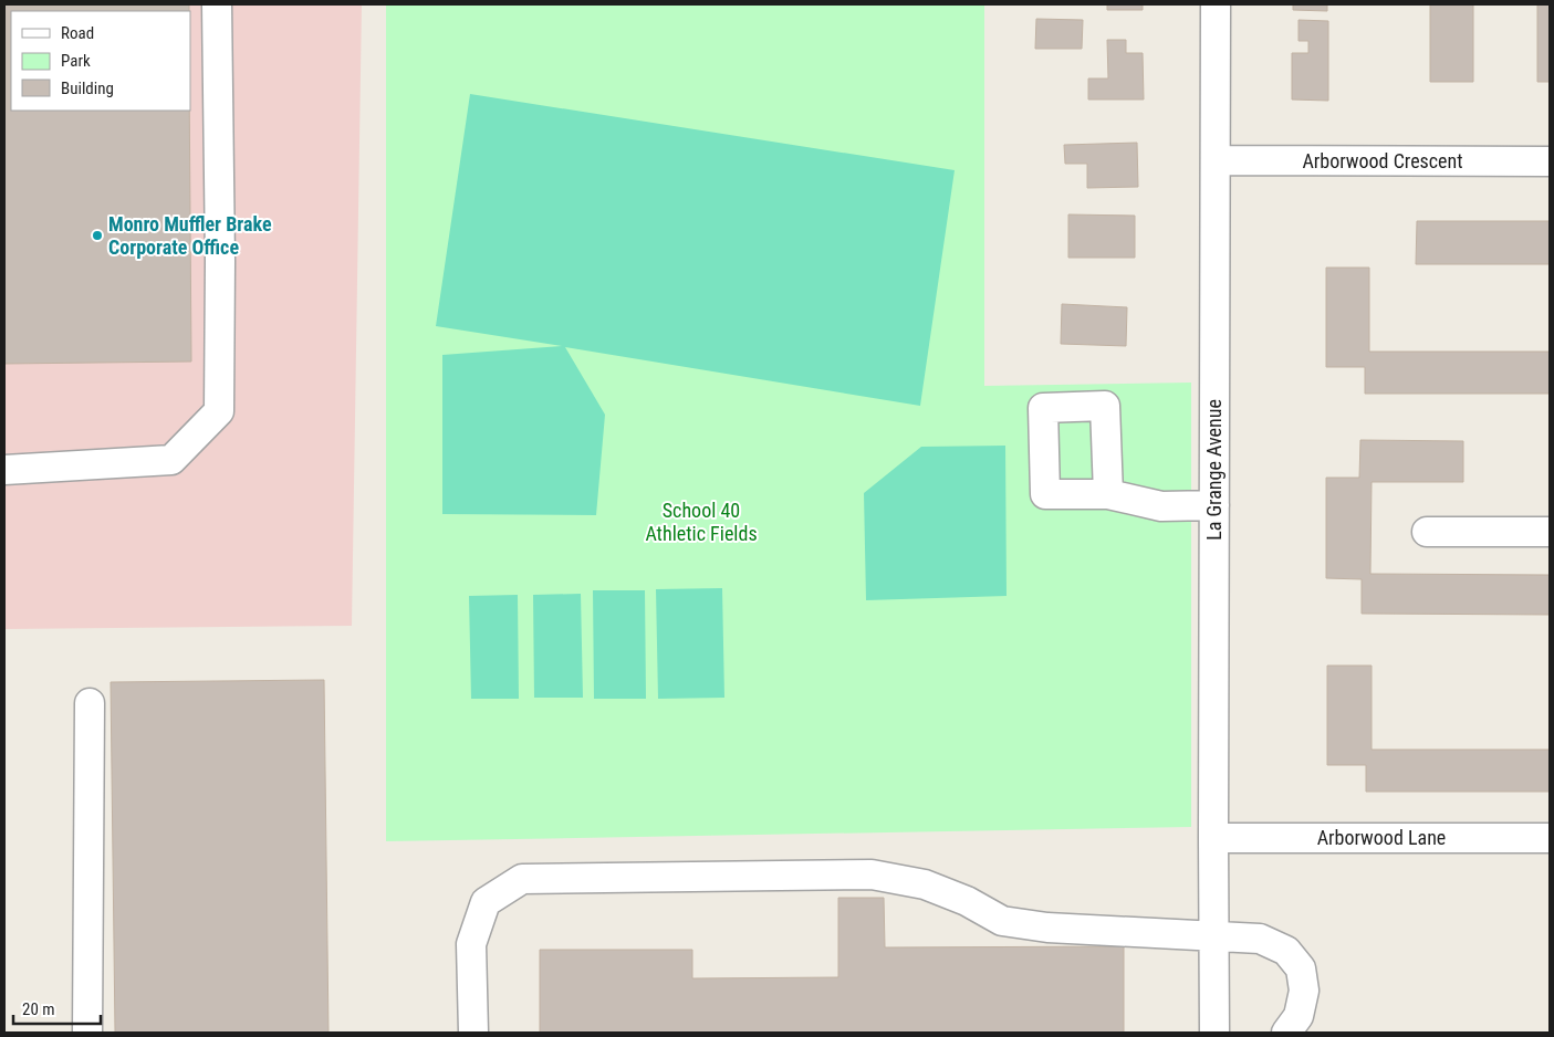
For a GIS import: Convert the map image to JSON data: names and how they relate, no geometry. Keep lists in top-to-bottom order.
{
  "streets": {
    "street": ["Arborwood Crescent", "La Grange Avenue", "Arborwood Lane"]
  },
  "crossings": [
    ["Arborwood Crescent", "La Grange Avenue"],
    ["La Grange Avenue", "Arborwood Lane"]
  ],
  "parks": ["School 40 Athletic Fields"],
  "places": ["Monro Muffler Brake Corporate Office"],
  "legend": ["Road", "Park", "Building"],
  "scale_bar": "20 m"
}
